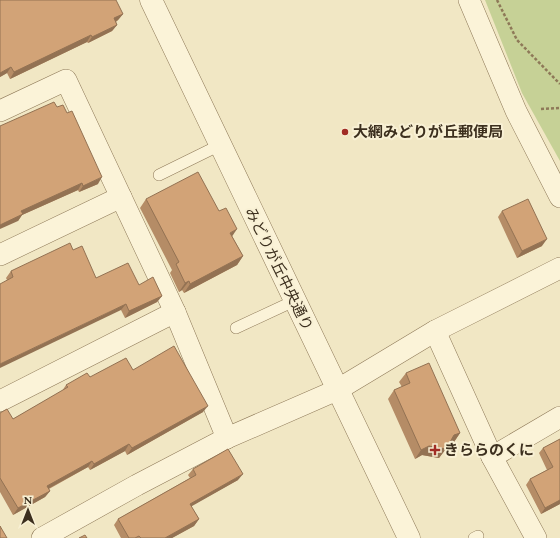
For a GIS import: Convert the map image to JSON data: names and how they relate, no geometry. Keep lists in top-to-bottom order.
{
  "streets": {
    "street": ["みどりが丘中央通り"]
  },
  "places": {
    "other": ["大網みどりが丘郵便局"],
    "health": ["きららのくに"]
  },
  "north": "top"
}
